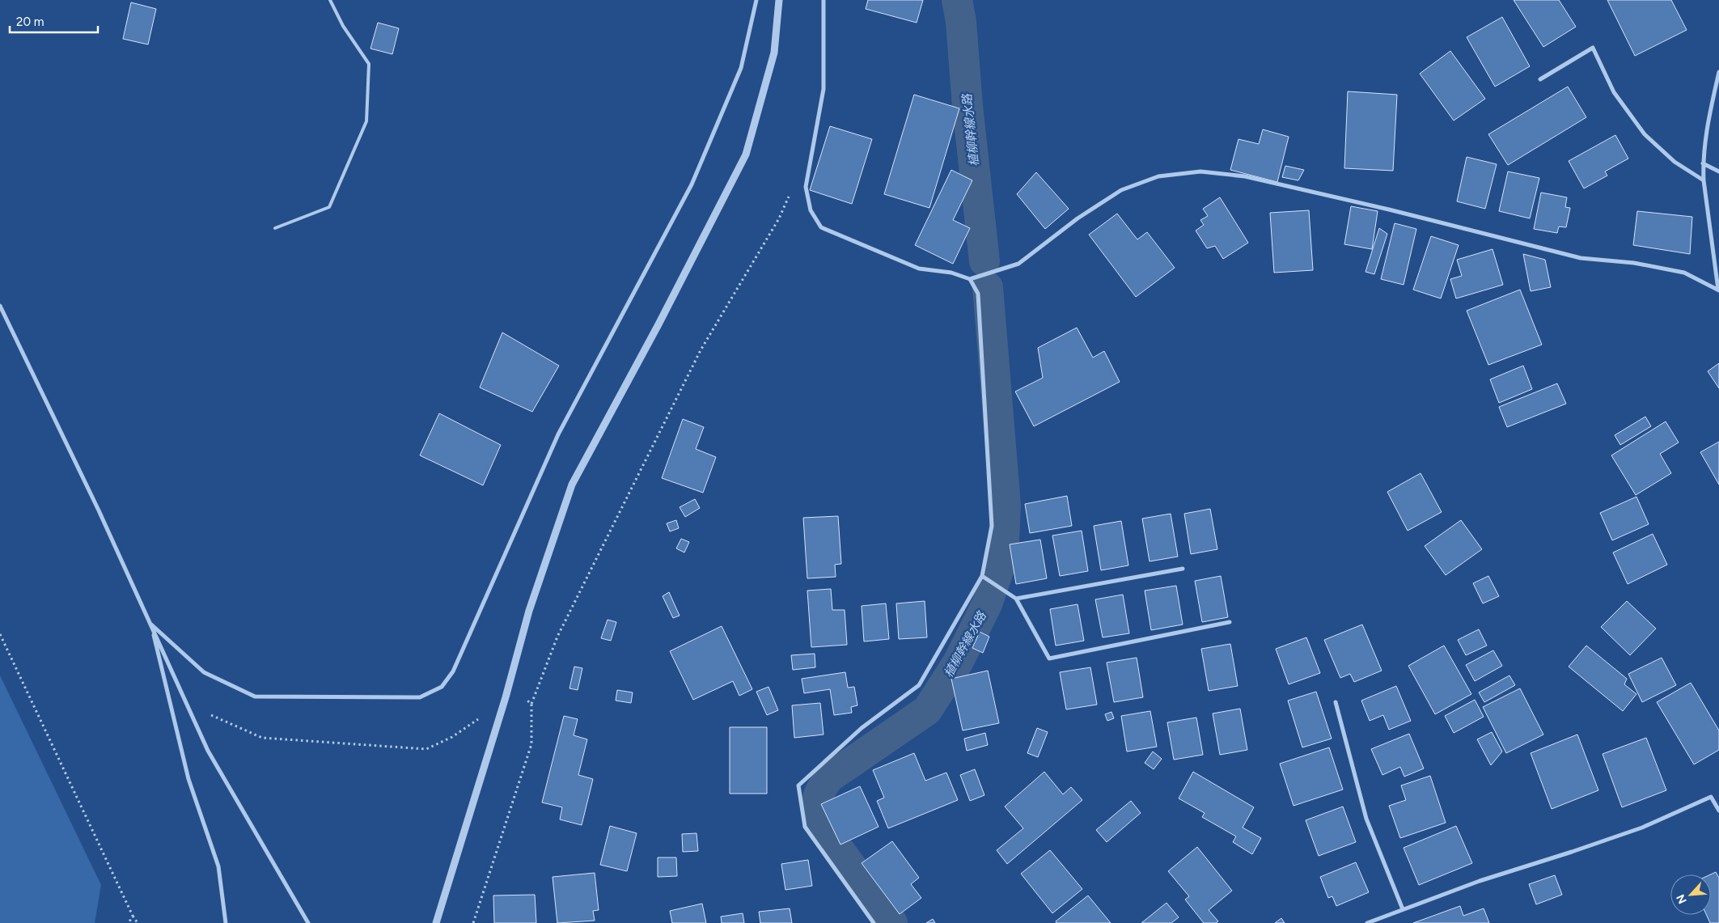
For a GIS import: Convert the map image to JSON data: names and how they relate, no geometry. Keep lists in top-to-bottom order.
{
  "water": ["植柳幹線水路"],
  "scale_bar": "20 m",
  "north": "bottom left"
}
